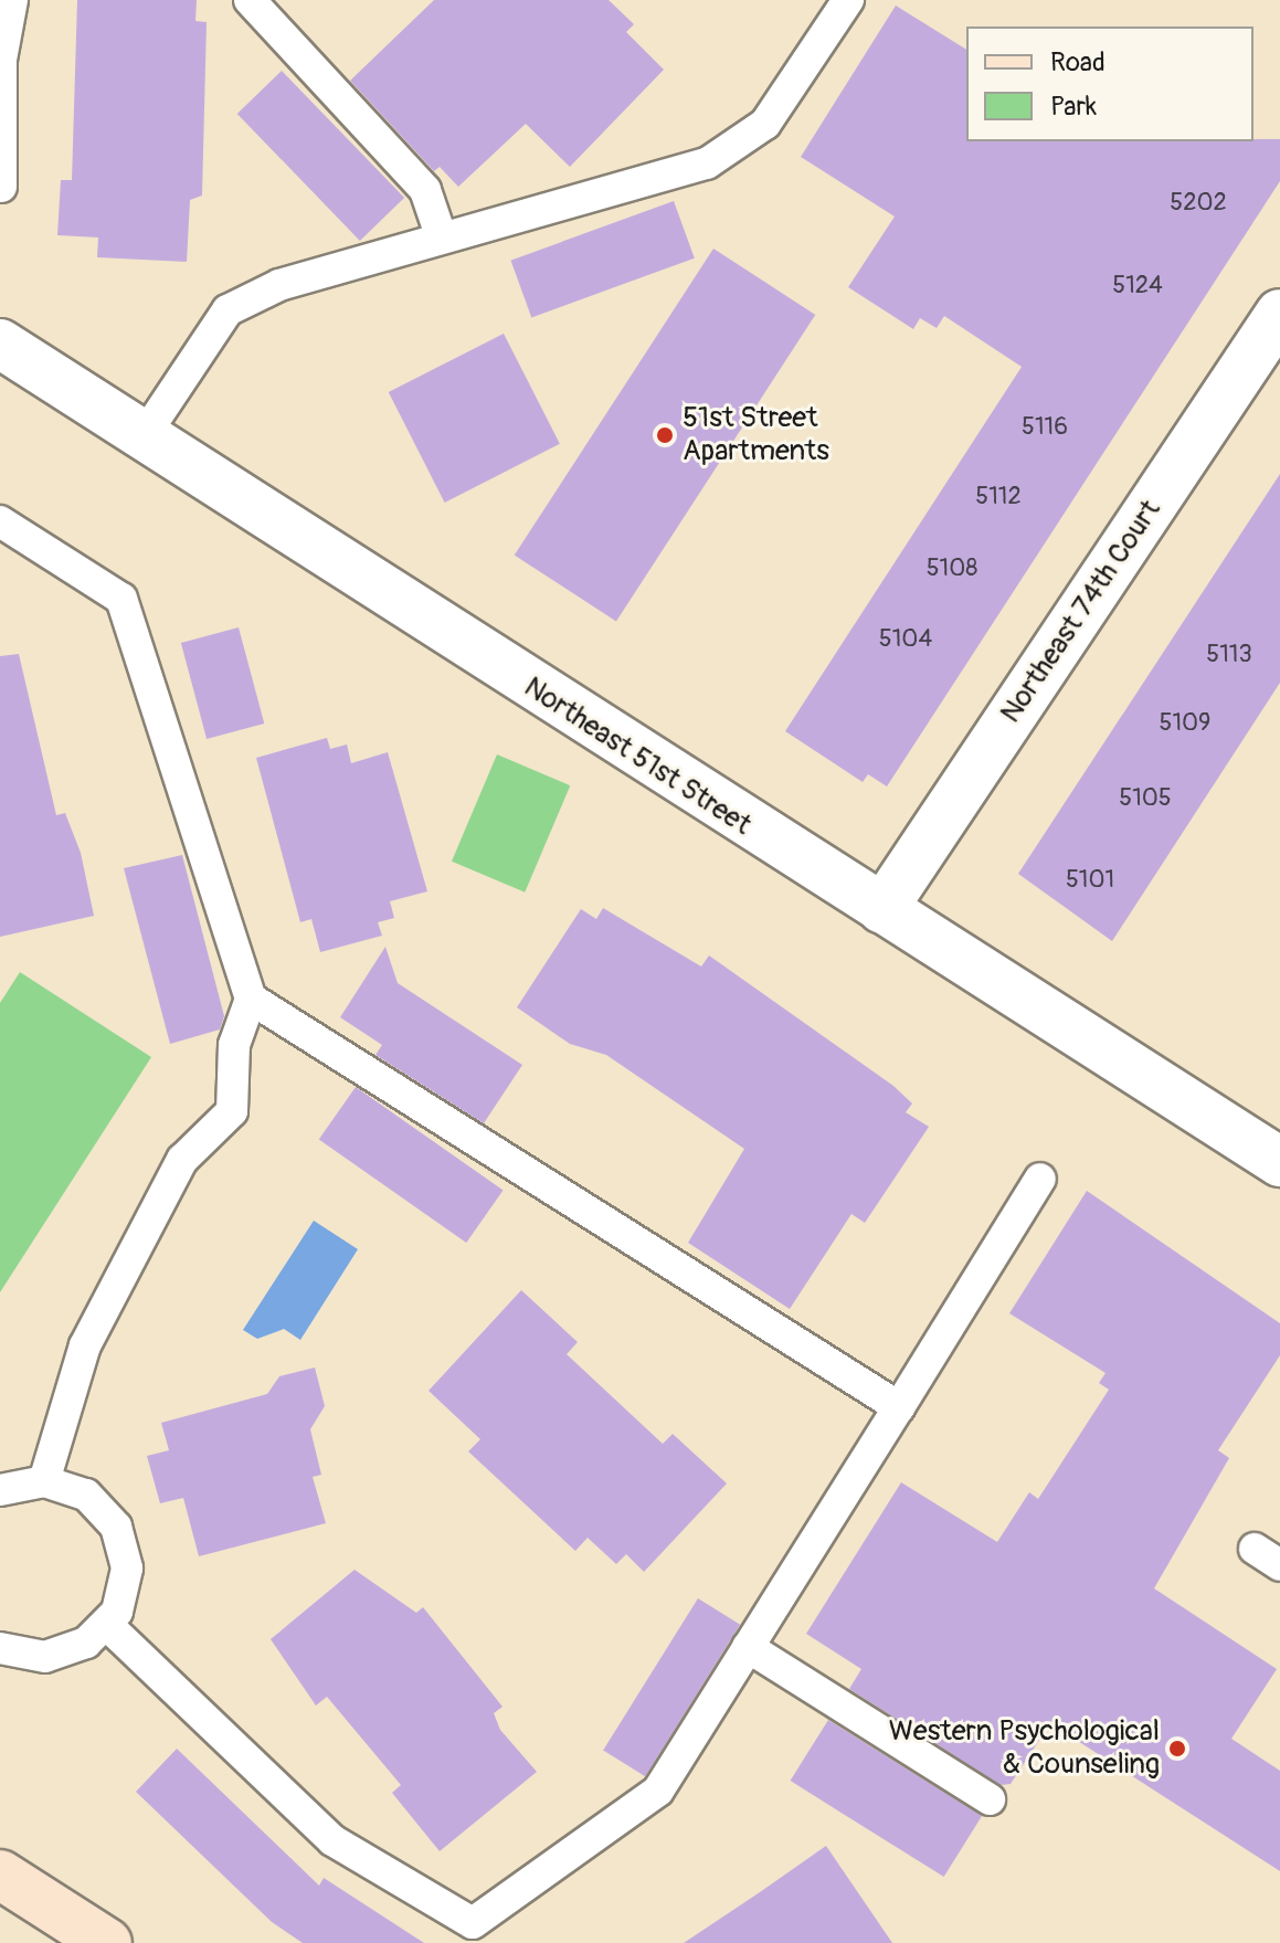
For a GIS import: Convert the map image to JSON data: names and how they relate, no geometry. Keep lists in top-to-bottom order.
{
  "streets": {
    "street": ["Northeast 74th Court", "Northeast 51st Street"]
  },
  "crossings": [
    ["Northeast 74th Court", "Northeast 51st Street"]
  ],
  "places": ["51st Street Apartments", "Western Psychological & Counseling"],
  "house_numbers": [
    "5202",
    "5124",
    "5116",
    "5112",
    "5108",
    "5104",
    "5113",
    "5109",
    "5105",
    "5101"
  ],
  "legend": ["Road", "Park"]
}
